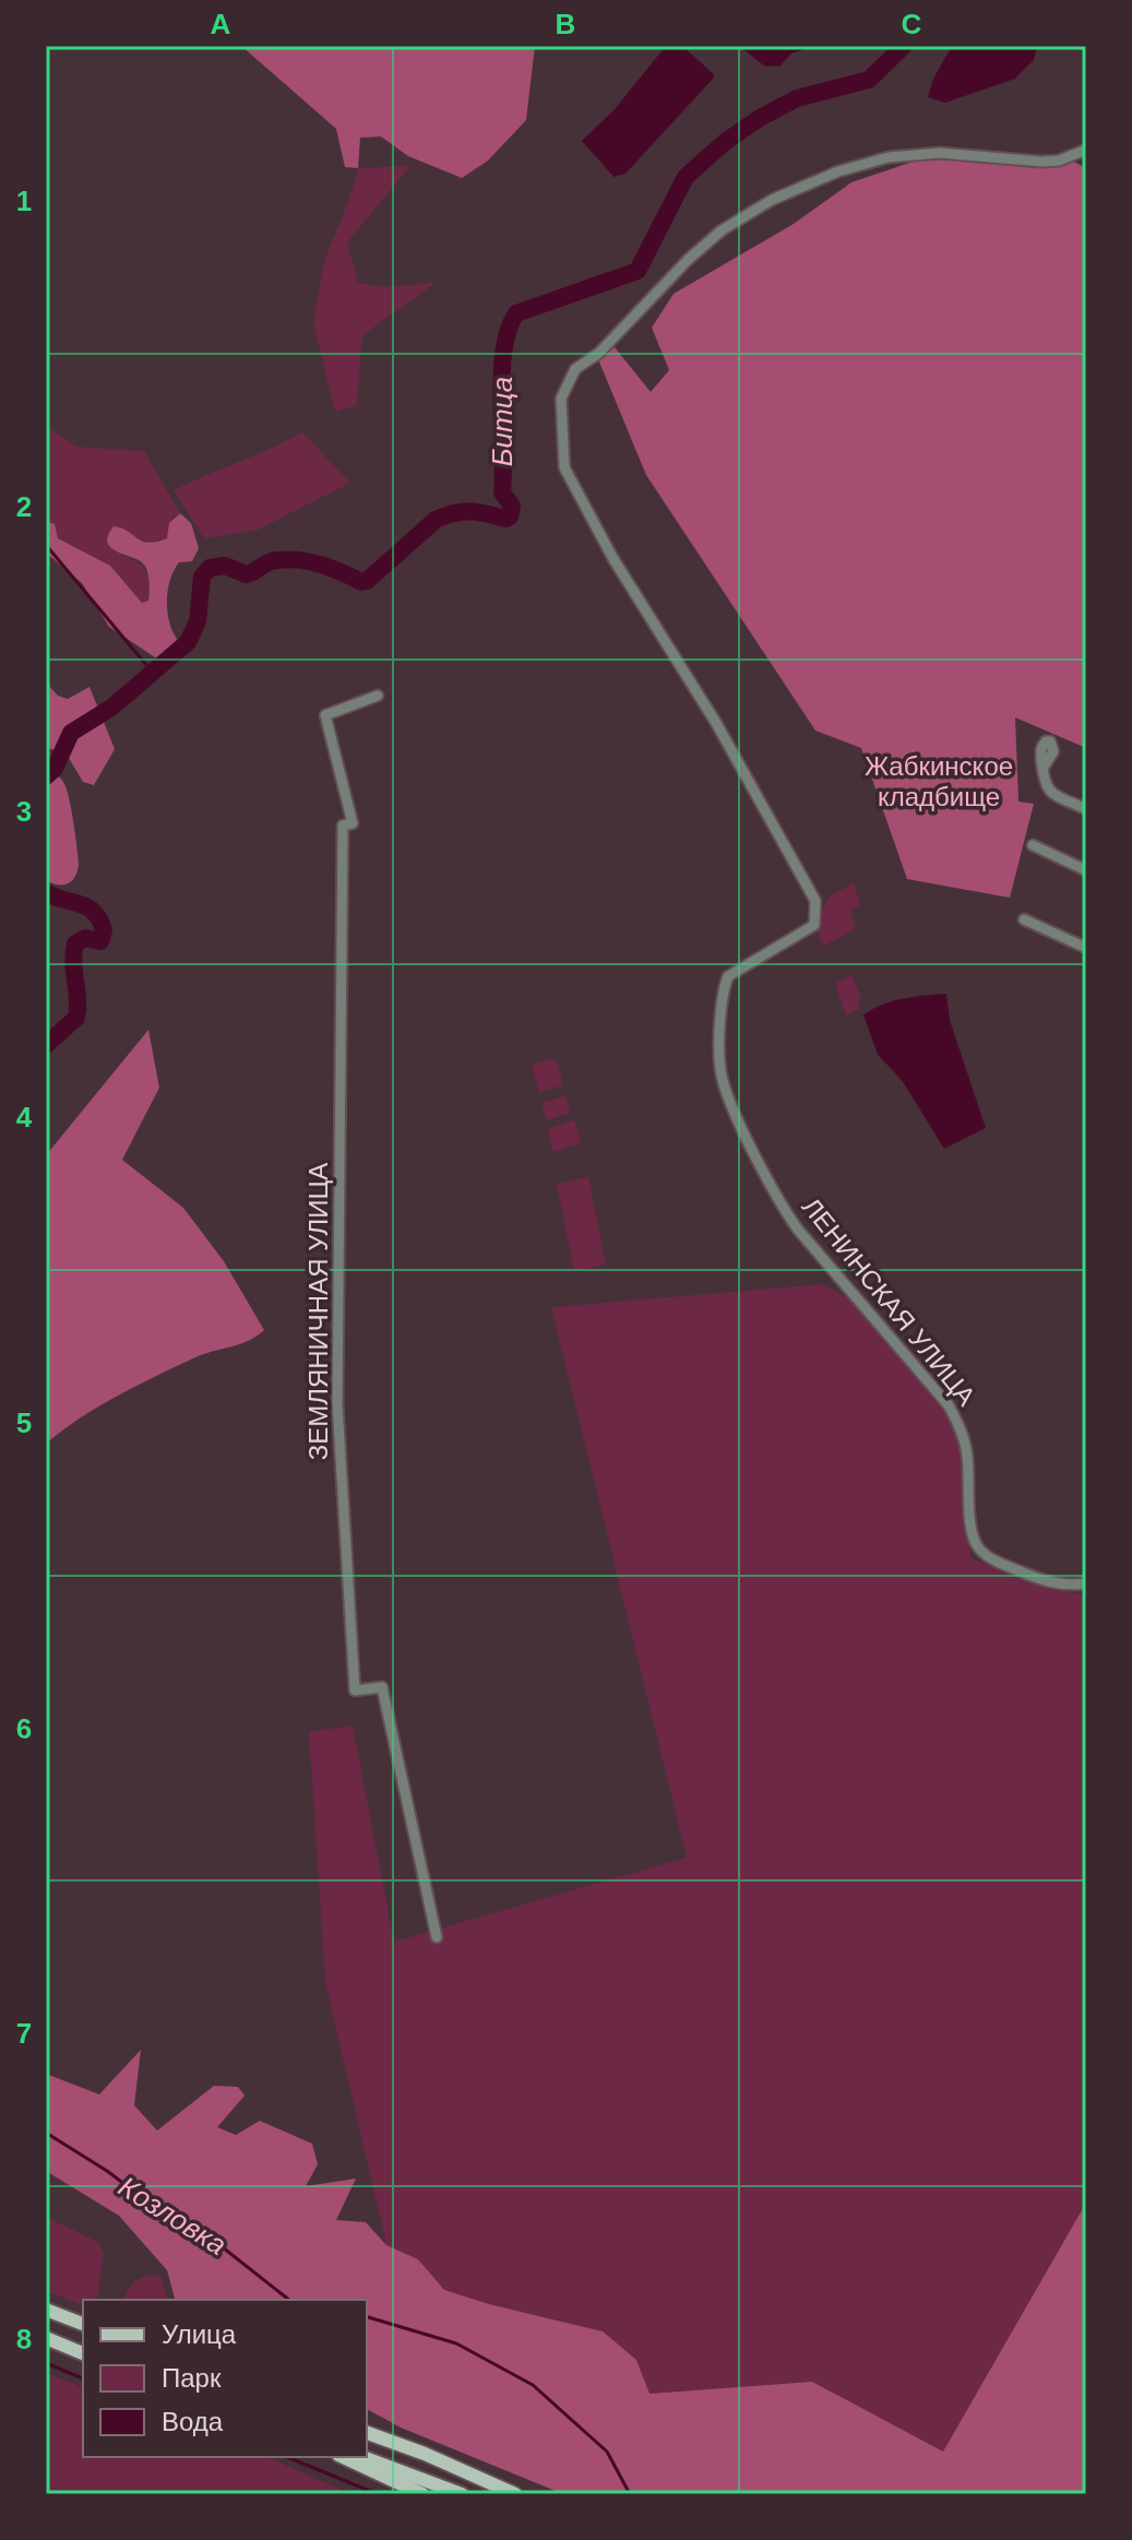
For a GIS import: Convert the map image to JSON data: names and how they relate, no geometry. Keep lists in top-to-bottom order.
{
  "streets": {
    "street": ["ЛЕНИНСКАЯ УЛИЦА", "ЗЕМЛЯНИЧНАЯ УЛИЦА"]
  },
  "water": ["Битца", "Козловка"],
  "parks": ["Жабкинское кладбище"],
  "legend": ["Улица", "Парк", "Вода"],
  "grid": {
    "columns": ["A", "B", "C"],
    "rows": [
      "1",
      "2",
      "3",
      "4",
      "5",
      "6",
      "7",
      "8"
    ]
  }
}
